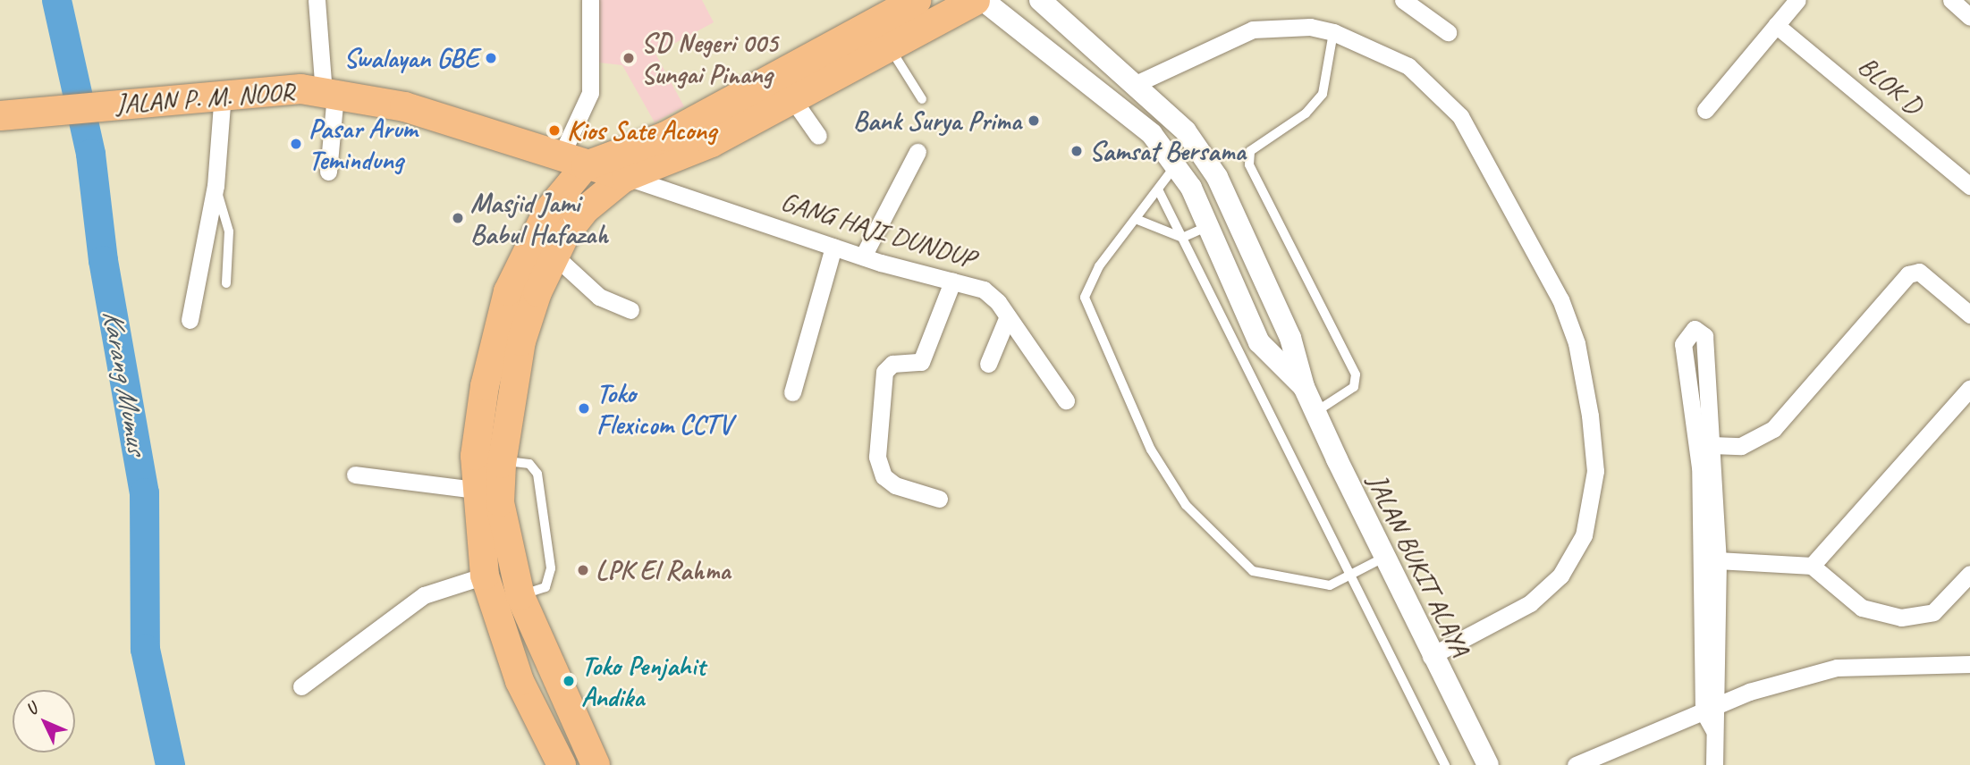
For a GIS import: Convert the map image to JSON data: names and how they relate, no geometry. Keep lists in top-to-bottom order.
{
  "streets": {
    "highway": ["JALAN P. M. NOOR"],
    "street": ["BLOK D", "GANG HAJI DUNDUP", "JALAN BUKIT ALAYA"]
  },
  "crossings": [
    ["JALAN P. M. NOOR", "GANG HAJI DUNDUP"]
  ],
  "water": ["Karang Mumus"],
  "places": [
    "Swalayan GBE",
    "SD Negeri 005 Sungai Pinang",
    "Bank Surya Prima",
    "Kios Sate Acong",
    "Pasar Arum Temindung",
    "Samsat Bersama",
    "Masjid Jami Babul Hafazah",
    "Toko Flexicom CCTV",
    "LPK El Rahma",
    "Toko Penjahit Andika"
  ],
  "north": "top left"
}
